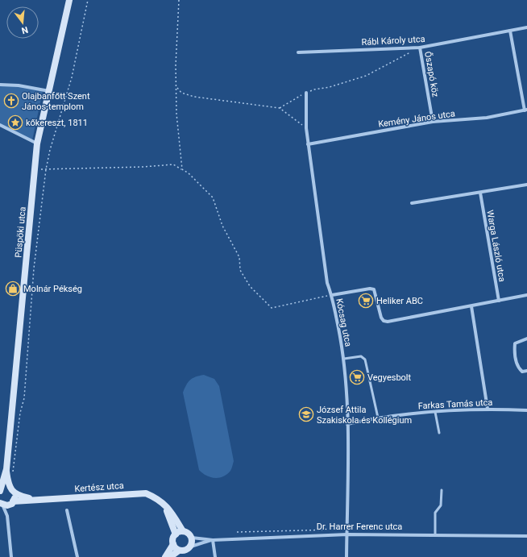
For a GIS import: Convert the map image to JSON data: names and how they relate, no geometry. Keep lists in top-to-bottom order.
{
  "streets": {
    "street": [
      "Rábl Károly utca",
      "Őszapó köz",
      "Kemény János utca",
      "Püspöki utca",
      "Warga László utca",
      "Kócsag utca",
      "Farkas Tamás utca",
      "Kertész utca",
      "Dr. Harrer Ferenc utca"
    ]
  },
  "crossings": [
    ["Rábl Károly utca", "Őszapó köz"],
    ["Őszapó köz", "Kemény János utca"],
    ["Kemény János utca", "Kócsag utca"],
    ["Kócsag utca", "Farkas Tamás utca"],
    ["Kócsag utca", "Dr. Harrer Ferenc utca"],
    ["Kertész utca", "Dr. Harrer Ferenc utca"]
  ],
  "places": {
    "church": ["Olajbanfőtt Szent János-templom"],
    "place": ["kőkereszt, 1811"],
    "shop": ["Molnár Pékség"],
    "supermarket": ["Heliker ABC", "Vegyesbolt"],
    "school or university": ["József Attila Szakiskola és Kollégium"]
  },
  "north": "bottom"
}
